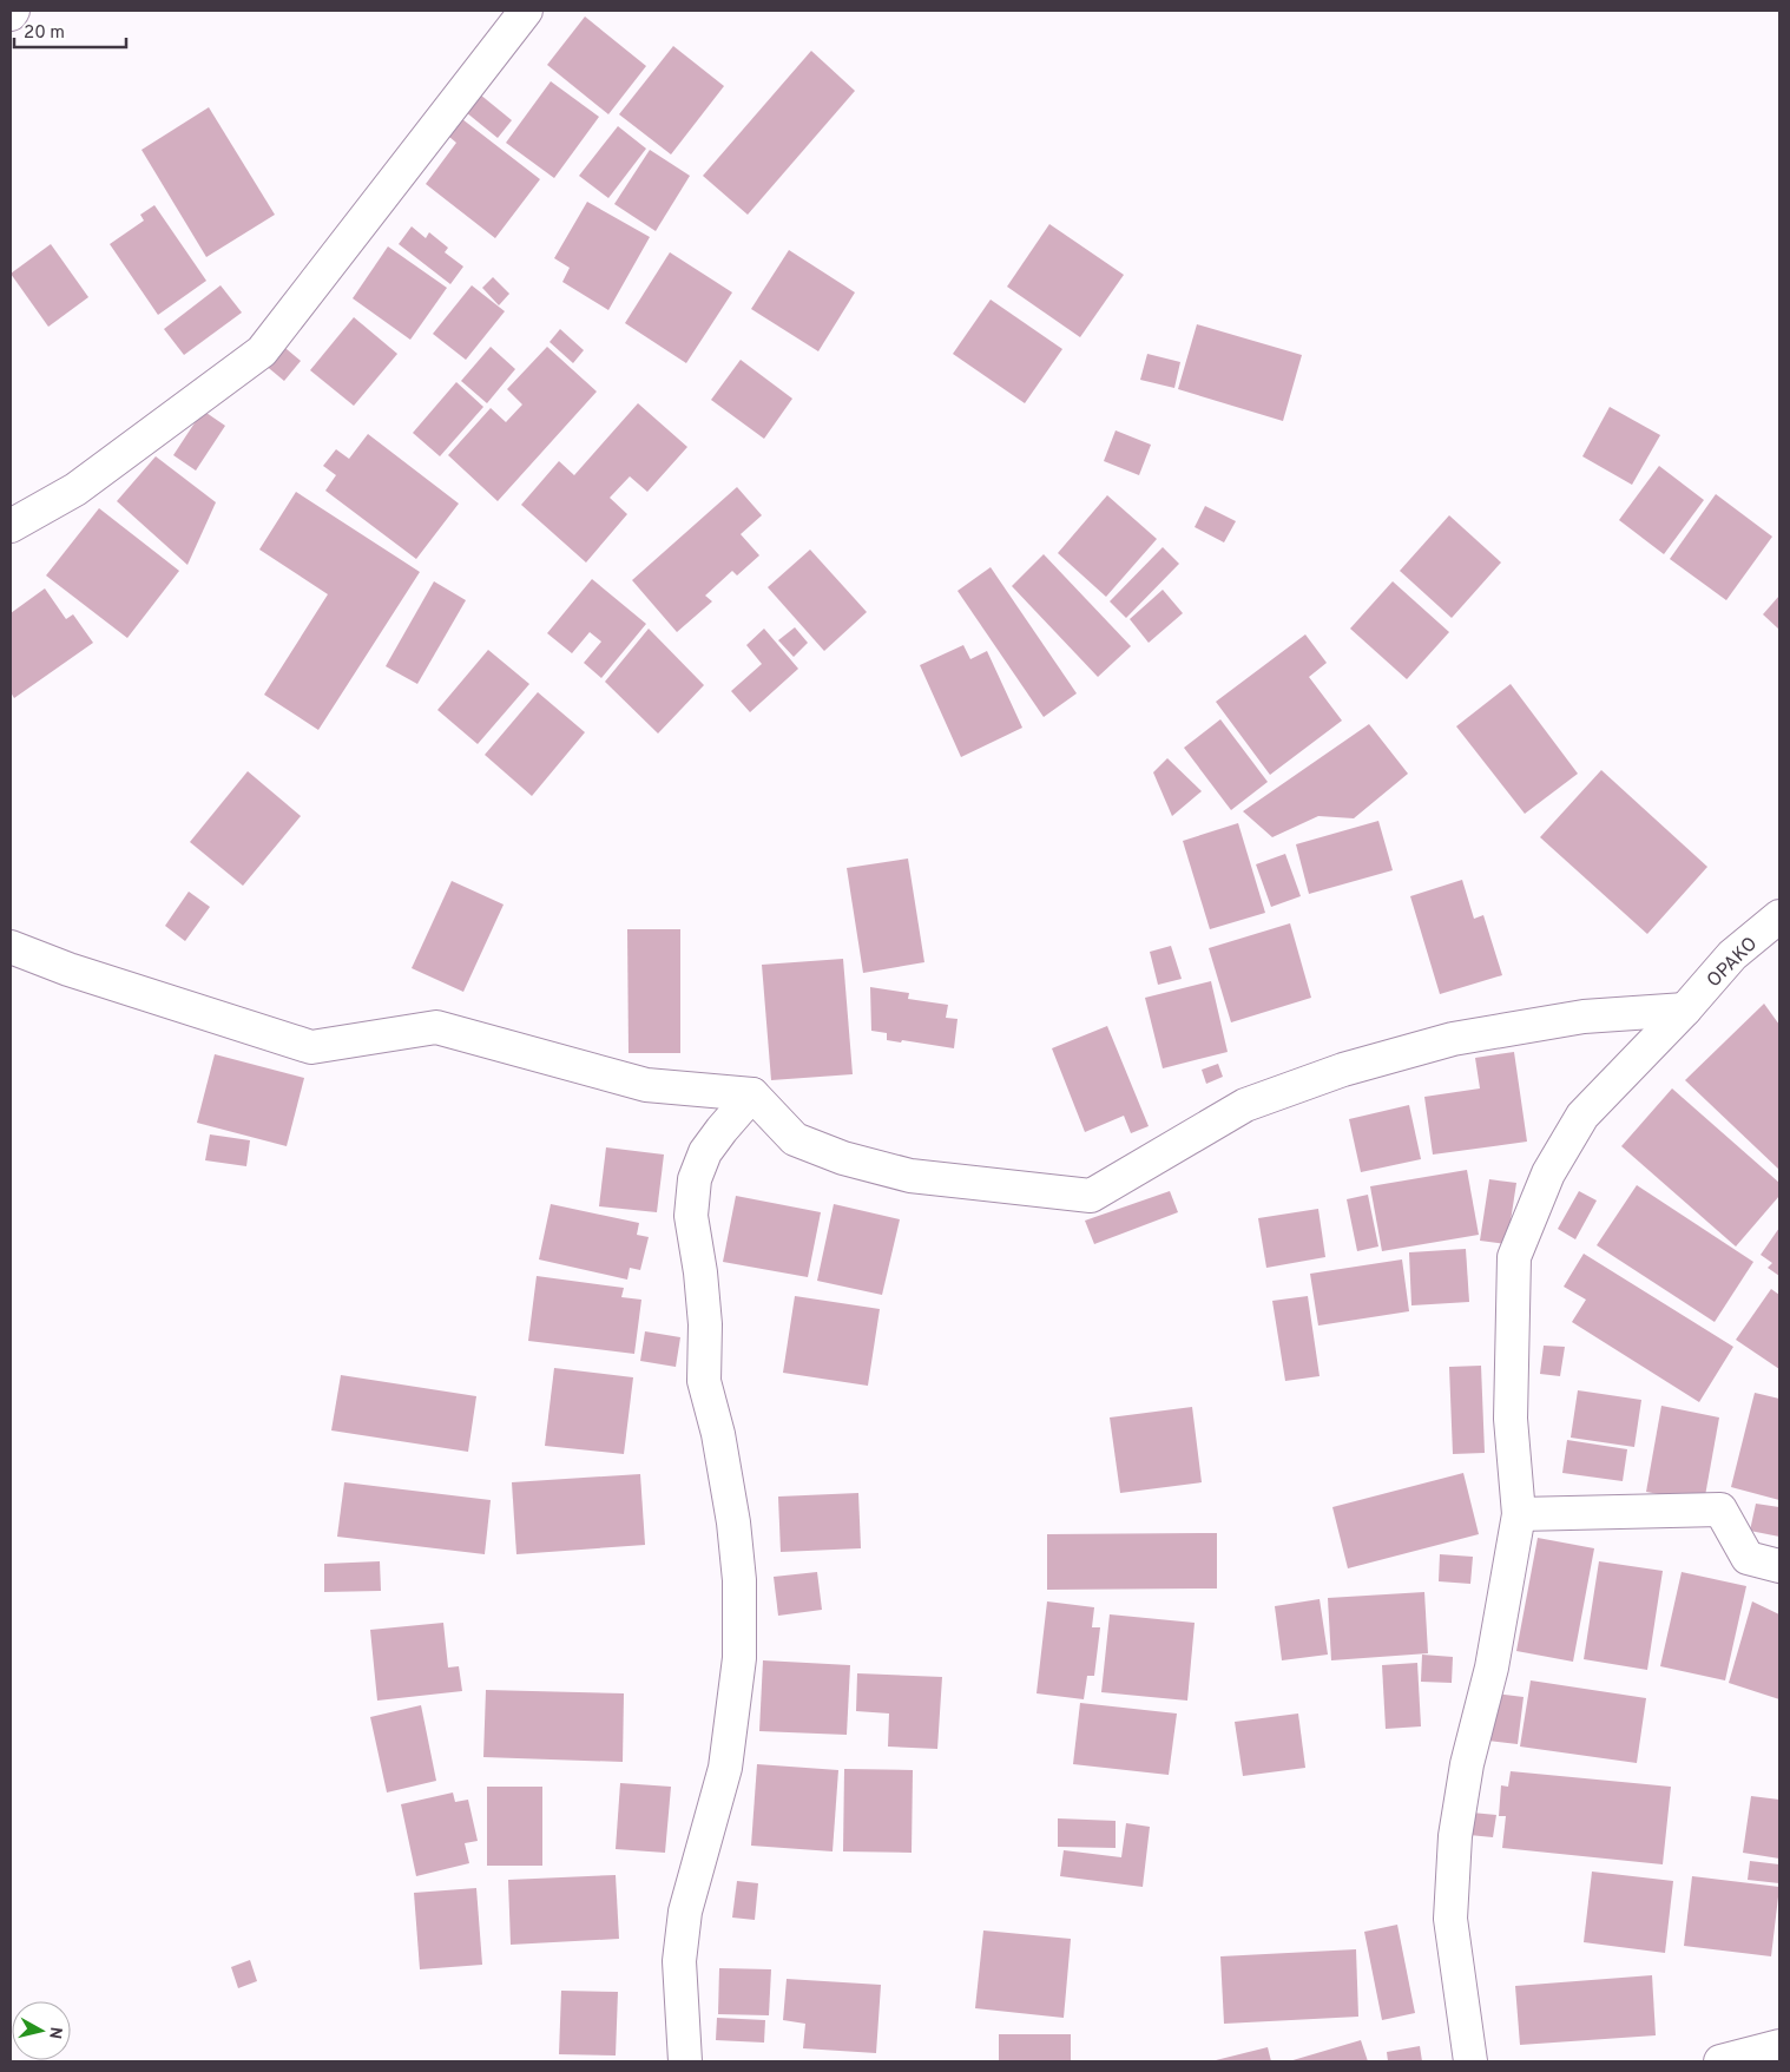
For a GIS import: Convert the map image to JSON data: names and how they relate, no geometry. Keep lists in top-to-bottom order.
{
  "streets": {
    "street": ["OPAKO"]
  },
  "scale_bar": "20 m",
  "north": "right"
}
